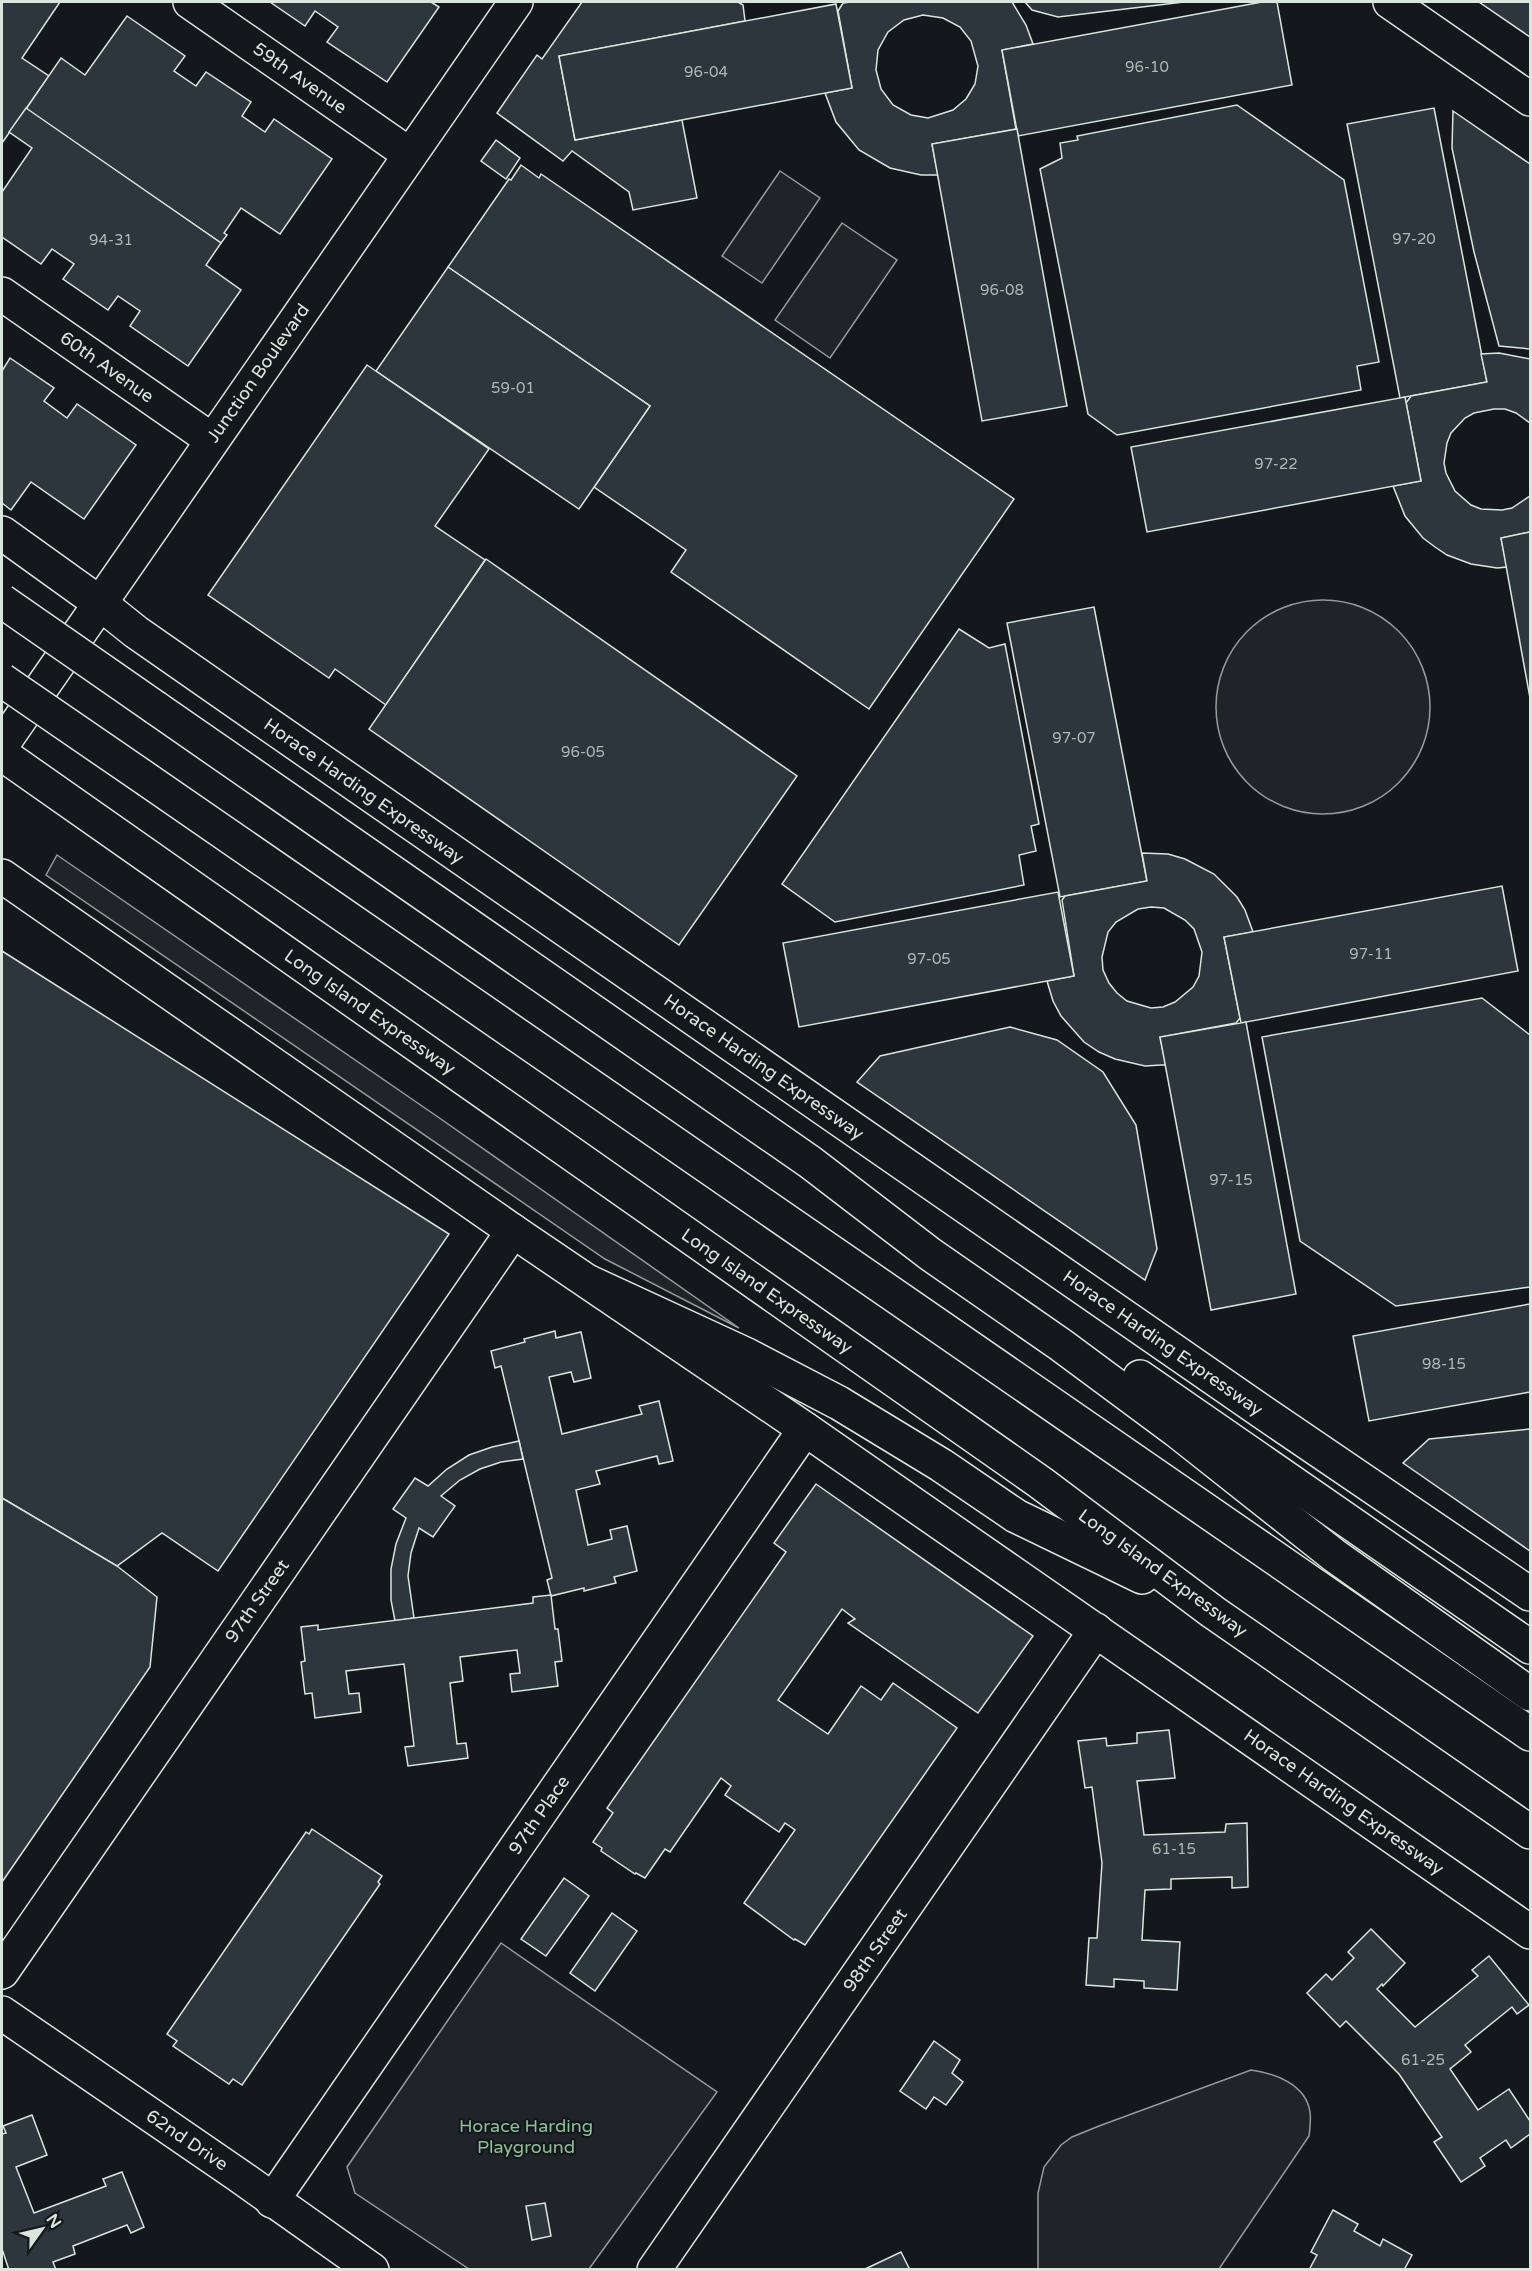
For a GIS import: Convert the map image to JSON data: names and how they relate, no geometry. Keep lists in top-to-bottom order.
{
  "streets": {
    "main road": [
      "59th Avenue",
      "60th Avenue",
      "Junction Boulevard",
      "Horace Harding Expressway",
      "Long Island Expressway",
      "97th Street",
      "97th Place",
      "98th Street",
      "62nd Drive"
    ]
  },
  "crossings": [
    ["59th Avenue", "Junction Boulevard"],
    ["60th Avenue", "Junction Boulevard"],
    ["Junction Boulevard", "Horace Harding Expressway"],
    ["Horace Harding Expressway", "97th Street"],
    ["Horace Harding Expressway", "97th Place"],
    ["Horace Harding Expressway", "98th Street"],
    ["97th Place", "62nd Drive"]
  ],
  "parks": ["Horace Harding Playground"],
  "house_numbers": [
    "96-10",
    "96-04",
    "97-20",
    "94-31",
    "96-08",
    "59-01",
    "97-22",
    "97-07",
    "96-05",
    "97-11",
    "97-05",
    "97-15",
    "98-15",
    "61-15",
    "61-25"
  ],
  "north": "top right"
}
